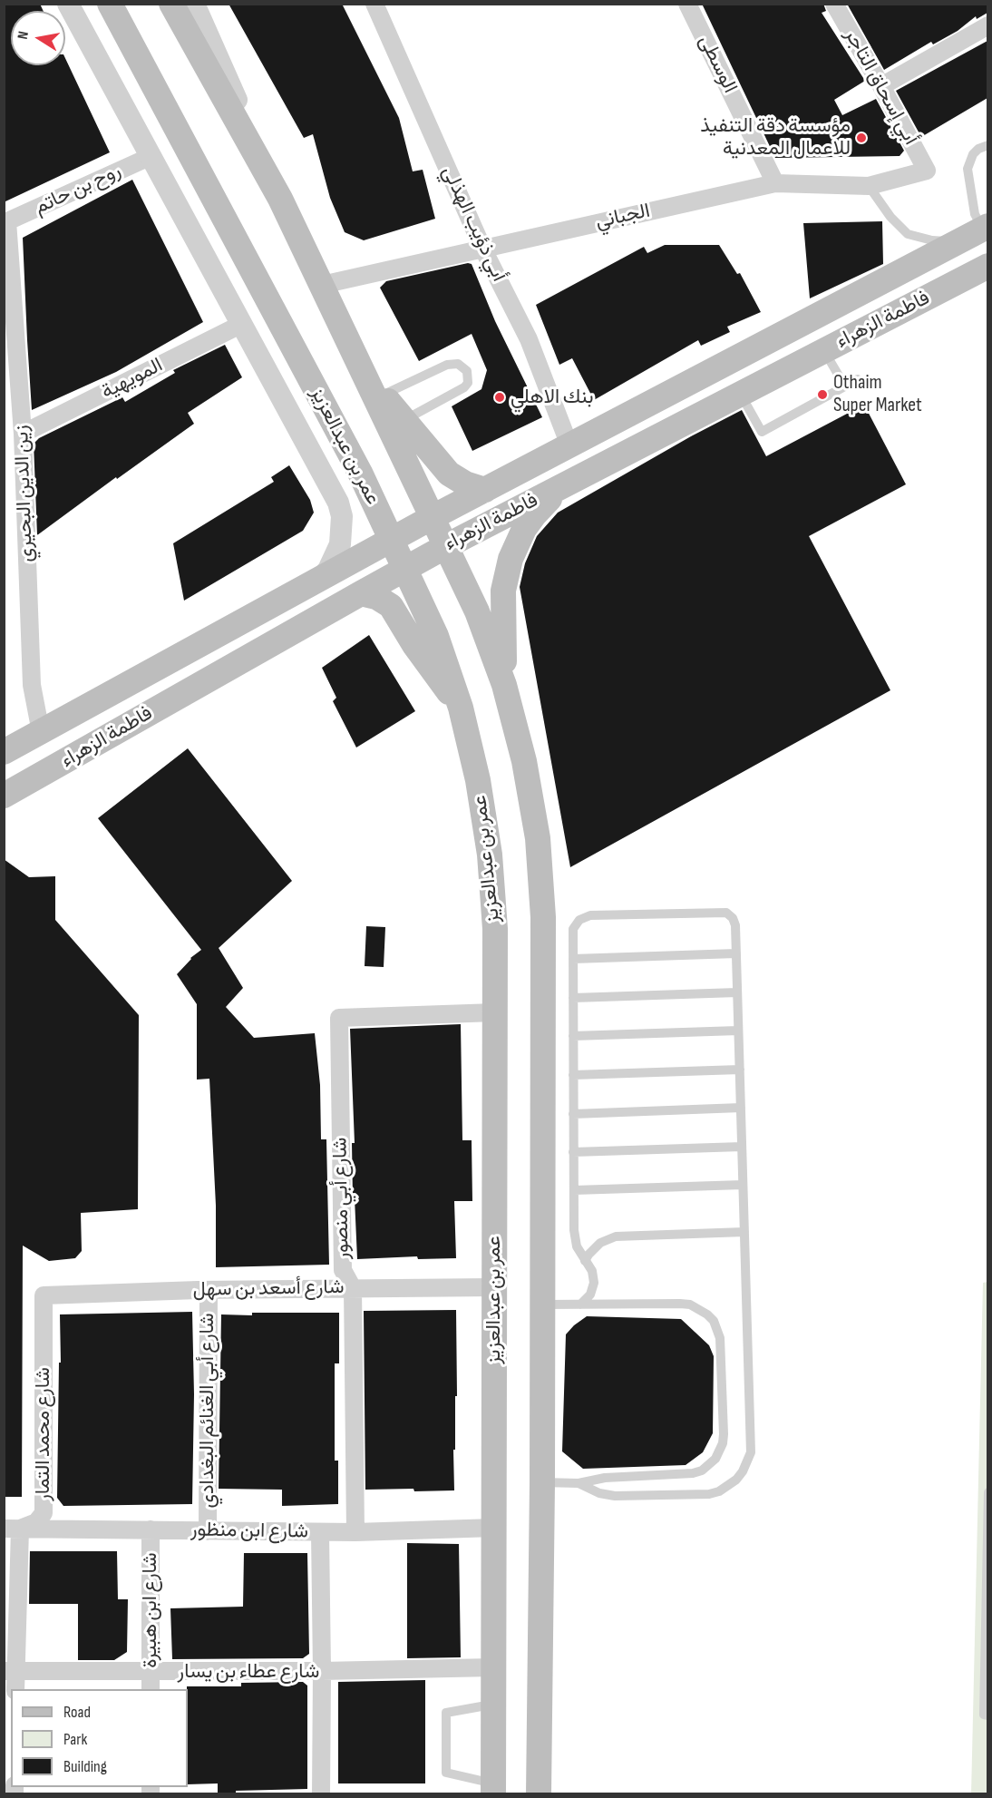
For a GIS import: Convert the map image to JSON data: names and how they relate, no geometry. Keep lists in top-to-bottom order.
{
  "streets": {
    "main road": ["فاطمة الزهراء", "عمر بن عبدالعزيز"],
    "street": [
      "الوسطى",
      "أبي إسحاق التاجر",
      "روح بن حاتم",
      "الجباني",
      "أبي ذؤيب الهذلي",
      "المويهية",
      "زين الدين البحيري",
      "شارع أبي منصور",
      "شارع أسعد بن سهل",
      "شارع أبي الغنائم البغدادي",
      "شارع محمد التمار",
      "شارع ابن منظور",
      "شارع ابن هبيرة",
      "شارع عطاء بن يسار"
    ]
  },
  "crossings": [
    ["الوسطى", "الجباني"],
    ["أبي إسحاق التاجر", "الجباني"],
    ["روح بن حاتم", "عمر بن عبدالعزيز"],
    ["روح بن حاتم", "زين الدين البحيري"],
    ["الجباني", "أبي ذؤيب الهذلي"],
    ["فاطمة الزهراء", "عمر بن عبدالعزيز"],
    ["المويهية", "عمر بن عبدالعزيز"],
    ["المويهية", "زين الدين البحيري"],
    ["عمر بن عبدالعزيز", "شارع أبي منصور"],
    ["عمر بن عبدالعزيز", "شارع أسعد بن سهل"],
    ["عمر بن عبدالعزيز", "شارع ابن منظور"],
    ["عمر بن عبدالعزيز", "شارع عطاء بن يسار"],
    ["شارع أبي منصور", "شارع أسعد بن سهل"],
    ["شارع أبي منصور", "شارع ابن منظور"],
    ["شارع أسعد بن سهل", "شارع أبي الغنائم البغدادي"],
    ["شارع أسعد بن سهل", "شارع محمد التمار"],
    ["شارع أبي الغنائم البغدادي", "شارع ابن منظور"],
    ["شارع محمد التمار", "شارع ابن منظور"],
    ["شارع محمد التمار", "شارع عطاء بن يسار"],
    ["شارع ابن منظور", "شارع ابن هبيرة"],
    ["شارع ابن هبيرة", "شارع عطاء بن يسار"]
  ],
  "places": ["مؤسسة دقة التنفيذ للاعمال المعدنية", "Othaim Super Market", "بنك الاهلي"],
  "legend": ["Road", "Park", "Building"],
  "north": "left"
}
